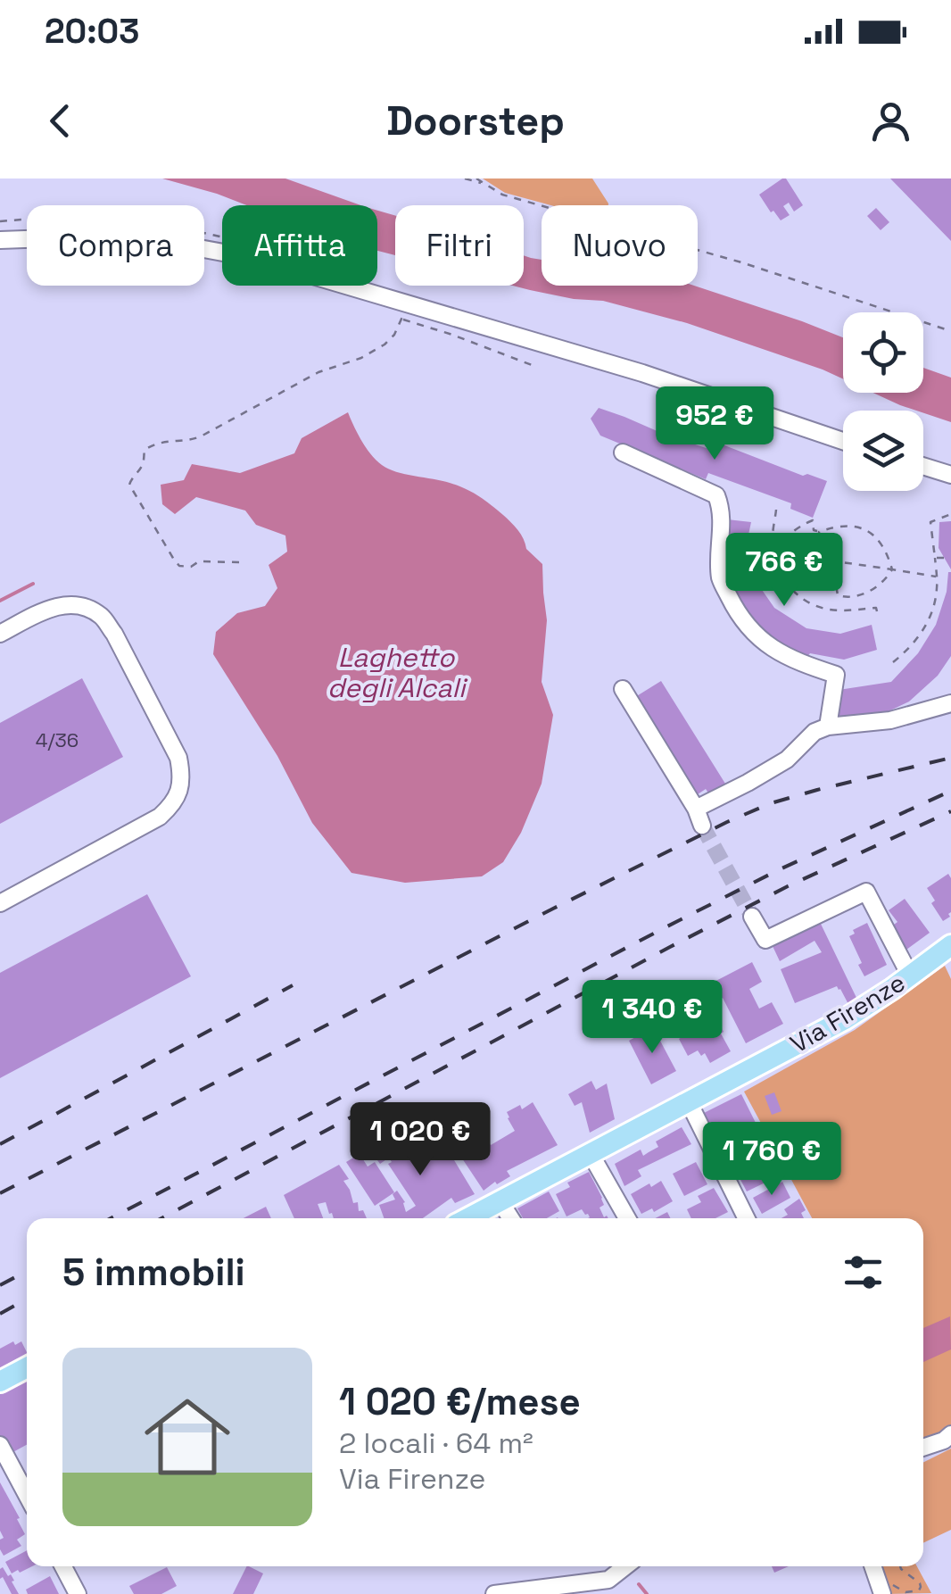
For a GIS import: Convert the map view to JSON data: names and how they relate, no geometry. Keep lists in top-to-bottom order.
{
  "streets": {
    "main road": ["Via Firenze"]
  },
  "water": ["Laghetto degli Alcali"],
  "house_numbers": ["4/36"],
  "page": {
    "status": "20:03",
    "header": "Doorstep",
    "chip": [
      "Compra",
      "Affitta",
      "Filtri",
      "Nuovo"
    ],
    "price": [
      "952 €",
      "766 €",
      "1 340 €",
      "1 020 €",
      "1 760 €"
    ],
    "heading": "5 immobili",
    "list": [
      {
        "name": "1 020 €/mese",
        "note": "2 locali · 64 m² · Via Firenze"
      }
    ]
  }
}
